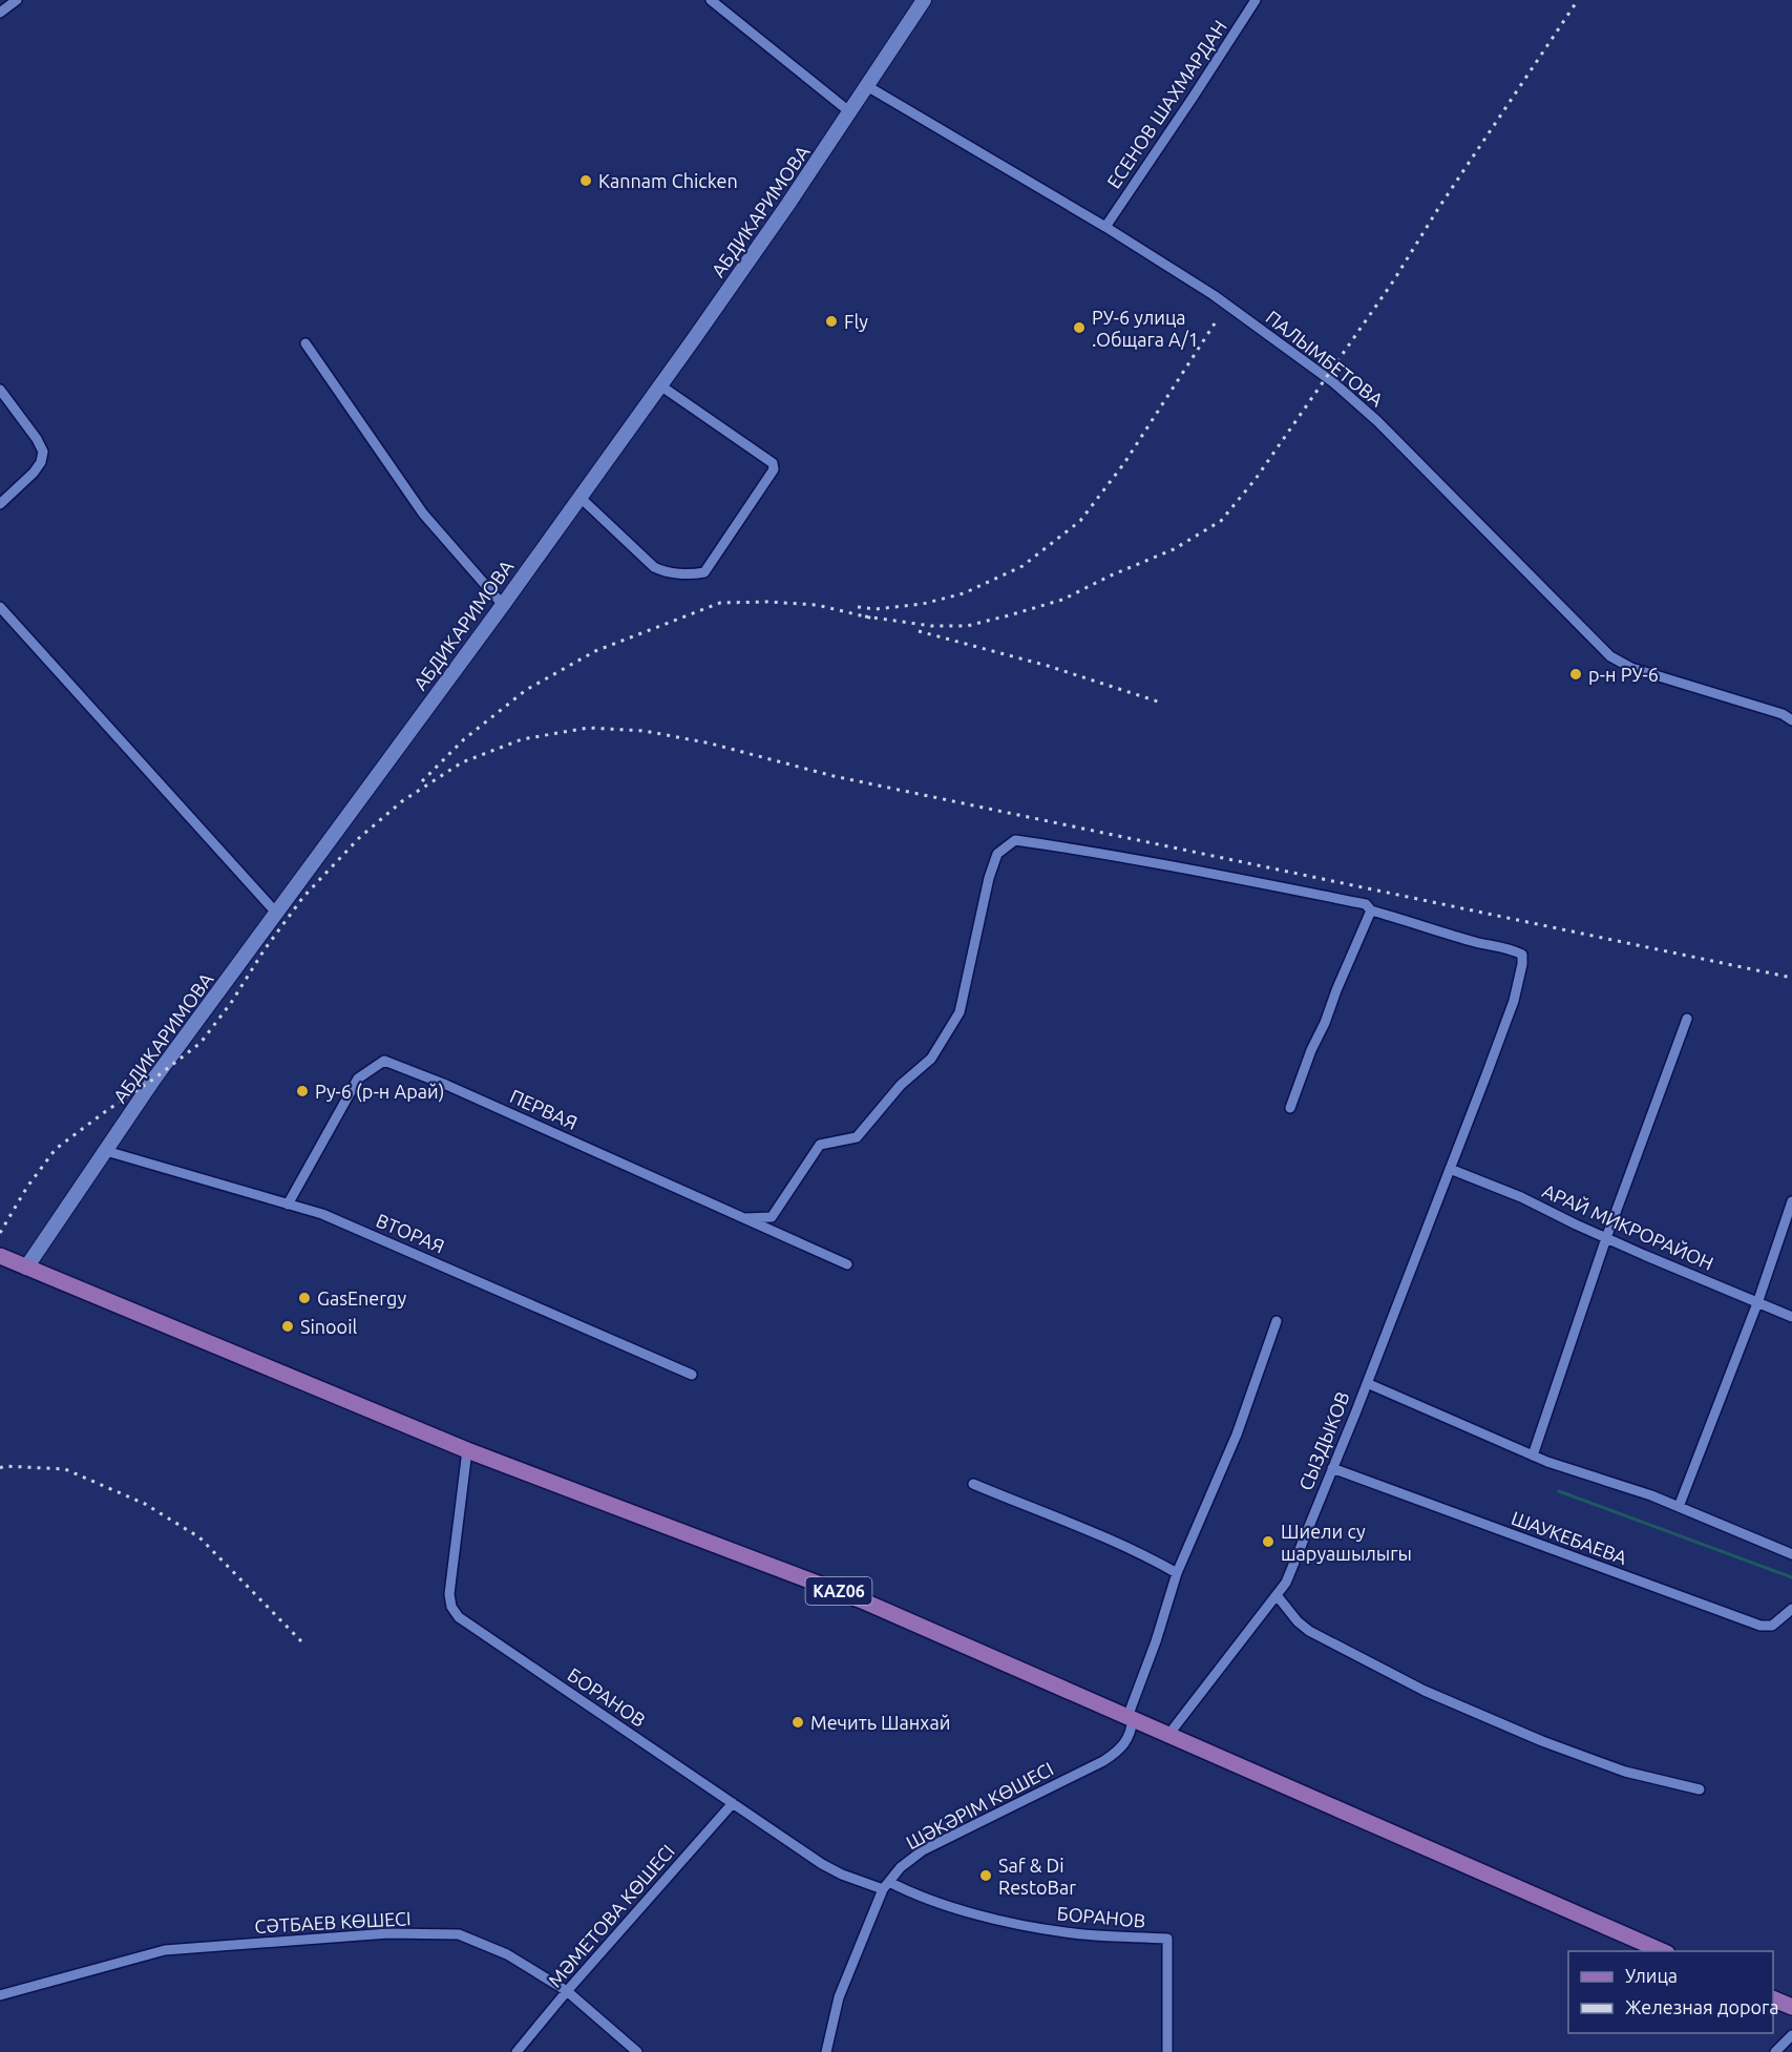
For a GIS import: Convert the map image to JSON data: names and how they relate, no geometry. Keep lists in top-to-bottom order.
{
  "streets": {
    "main road": ["АБДИКАРИМОВА", "KАZ06"],
    "street": [
      "ЕСЕНОВ ШАХМАРДАН",
      "ПАЛЫМБЕТОВА",
      "ПЕРВАЯ",
      "АРАЙ МИКРОРАЙОН",
      "ВТОРАЯ",
      "СЫЗДЫКОВ",
      "ШАУКЕБАЕВА",
      "БОРАНОВ",
      "ШӘКӘРІМ КӨШЕСІ",
      "МӘМЕТОВА КӨШЕСІ",
      "СӘТБАЕВ КӨШЕСІ"
    ]
  },
  "crossings": [
    ["ЕСЕНОВ ШАХМАРДАН", "ПАЛЫМБЕТОВА"],
    ["АБДИКАРИМОВА", "ПАЛЫМБЕТОВА"],
    ["АБДИКАРИМОВА", "ВТОРАЯ"],
    ["АБДИКАРИМОВА", "KАZ06"],
    ["ПЕРВАЯ", "ВТОРАЯ"],
    ["АРАЙ МИКРОРАЙОН", "СЫЗДЫКОВ"],
    ["СЫЗДЫКОВ", "ШАУКЕБАЕВА"],
    ["СЫЗДЫКОВ", "KАZ06"],
    ["KАZ06", "БОРАНОВ"],
    ["KАZ06", "ШӘКӘРІМ КӨШЕСІ"],
    ["БОРАНОВ", "ШӘКӘРІМ КӨШЕСІ"],
    ["БОРАНОВ", "МӘМЕТОВА КӨШЕСІ"],
    ["МӘМЕТОВА КӨШЕСІ", "СӘТБАЕВ КӨШЕСІ"]
  ],
  "places": [
    "Kannam Chicken",
    "Fly",
    "РУ-6 улица .Общага А/1",
    "р-н РУ-6",
    "Ру-6 (р-н Арай)",
    "GasEnergy",
    "Sinooil",
    "Шиели су шаруашылыгы",
    "Мечить Шанхай",
    "Saf & Di RestoBar"
  ],
  "legend": ["Улица", "Железная дорога"]
}
